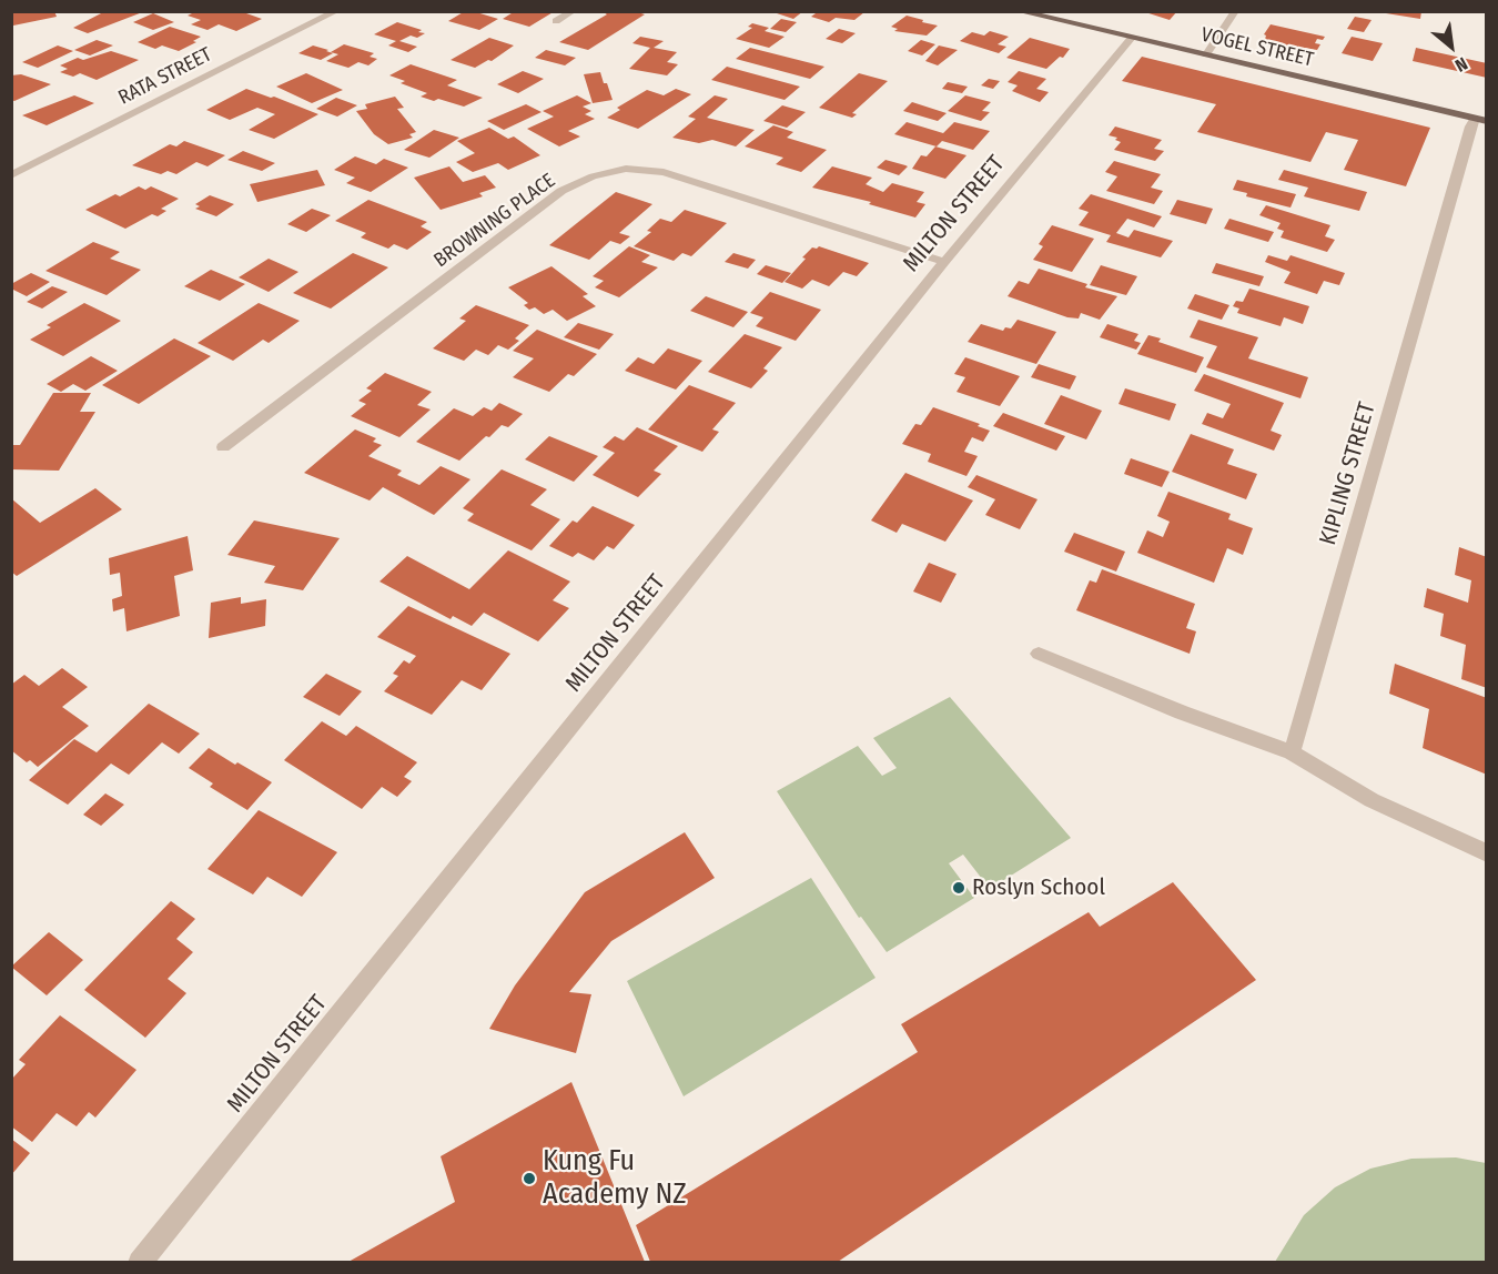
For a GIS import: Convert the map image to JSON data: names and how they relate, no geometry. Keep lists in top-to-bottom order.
{
  "streets": {
    "main road": ["VOGEL STREET"],
    "street": [
      "RATA STREET",
      "MILTON STREET",
      "BROWNING PLACE",
      "KIPLING STREET"
    ]
  },
  "crossings": [
    ["VOGEL STREET", "MILTON STREET"],
    ["VOGEL STREET", "KIPLING STREET"],
    ["MILTON STREET", "BROWNING PLACE"]
  ],
  "places": ["Roslyn School", "Kung Fu Academy NZ"],
  "north": "bottom right"
}
